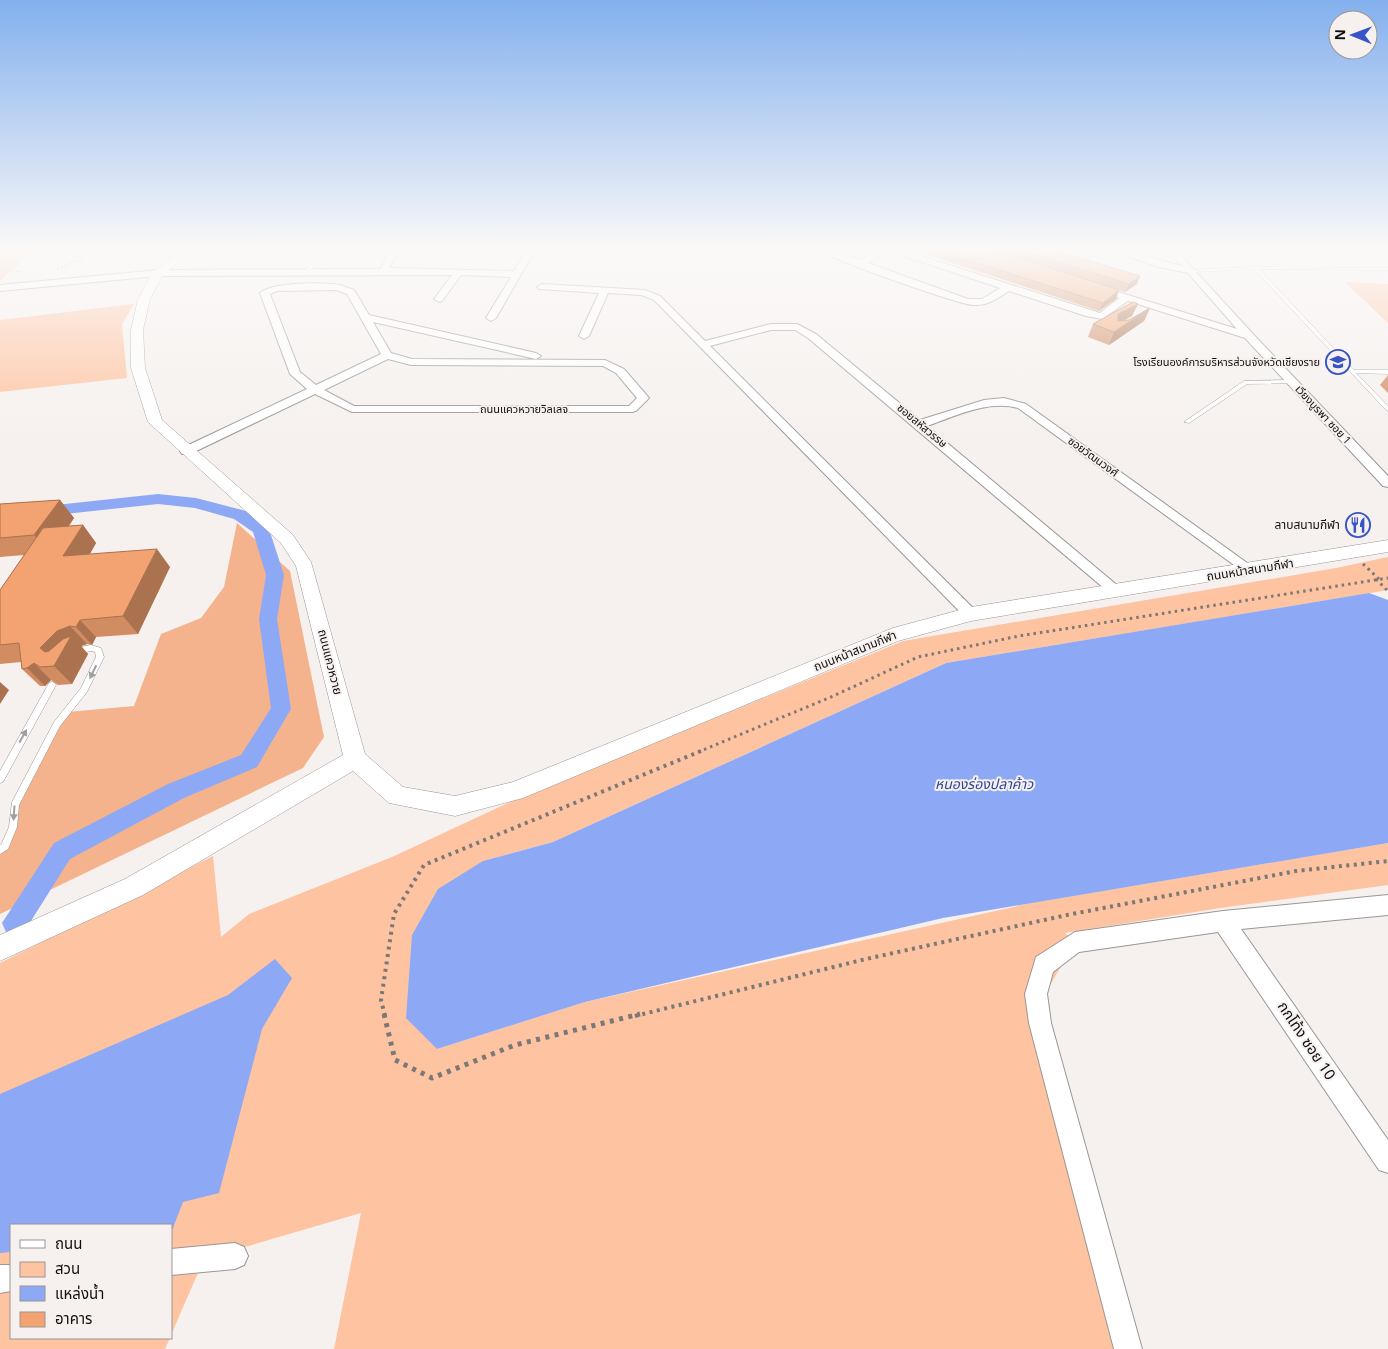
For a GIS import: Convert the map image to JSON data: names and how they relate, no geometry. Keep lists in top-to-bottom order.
{
  "streets": {
    "street": [
      "ถนนแควหวายวิลเลจ",
      "เวียงบูรพา ซอย 1",
      "ซอยสหัสวรรษ",
      "ซอยวัฒนวงศ์",
      "ถนนหน้าสนามกีฬา",
      "ถนนแควหวาย",
      "กกโท้ง ซอย 10"
    ]
  },
  "crossings": [
    ["ซอยสหัสวรรษ", "ซอยวัฒนวงศ์"],
    ["ซอยสหัสวรรษ", "ถนนหน้าสนามกีฬา"],
    ["ซอยวัฒนวงศ์", "ถนนหน้าสนามกีฬา"],
    ["ถนนหน้าสนามกีฬา", "ถนนแควหวาย"]
  ],
  "water": ["หนองร่องปลาค้าว"],
  "places": {
    "school or university": ["โรงเรียนองค์การบริหารส่วนจังหวัดเชียงราย"],
    "restaurant": ["ลาบสนามกีฬา"]
  },
  "legend": [
    "ถนน",
    "สวน",
    "แหล่งน้ำ",
    "อาคาร"
  ],
  "north": "left"
}
